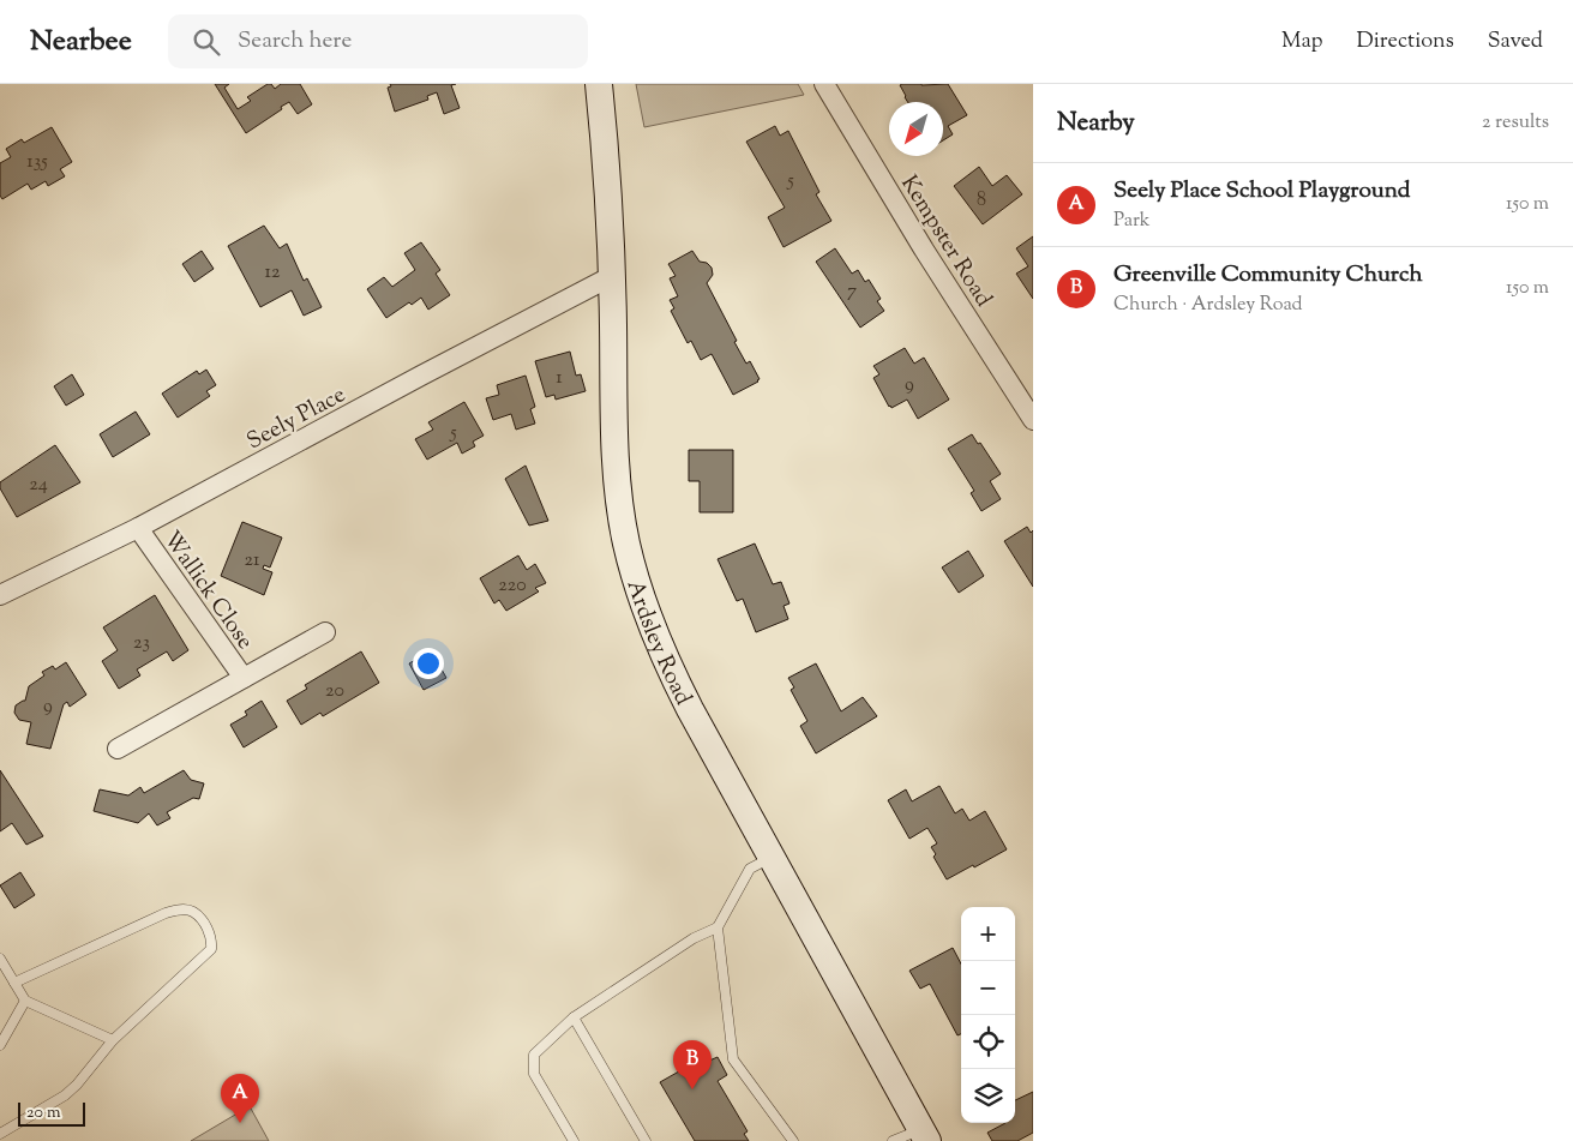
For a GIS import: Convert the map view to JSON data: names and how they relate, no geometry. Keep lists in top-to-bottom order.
{
  "streets": {
    "main road": ["Ardsley Road"],
    "street": ["Kempster Road", "Seely Place", "Wallick Close"]
  },
  "crossings": [
    ["Seely Place", "Wallick Close"],
    ["Seely Place", "Ardsley Road"]
  ],
  "house_numbers": [
    "135",
    "5",
    "8",
    "12",
    "7",
    "1",
    "9",
    "5",
    "24",
    "21",
    "220",
    "23",
    "20",
    "9"
  ],
  "scale_bar": "20 m",
  "north": "bottom left",
  "page": {
    "header": "Nearbee",
    "search": "Search here",
    "nav": ["Map", "Directions", "Saved"],
    "heading": ["Nearby", "2 results"],
    "list": [
      {
        "mark": "A",
        "name": "Seely Place School Playground",
        "note": "Park",
        "value": "150 m"
      },
      {
        "mark": "B",
        "name": "Greenville Community Church",
        "note": "Church · Ardsley Road",
        "value": "150 m"
      }
    ],
    "map_buttons": ["+", "−"],
    "pins": ["B", "A"],
    "scale": "20 m"
  }
}
